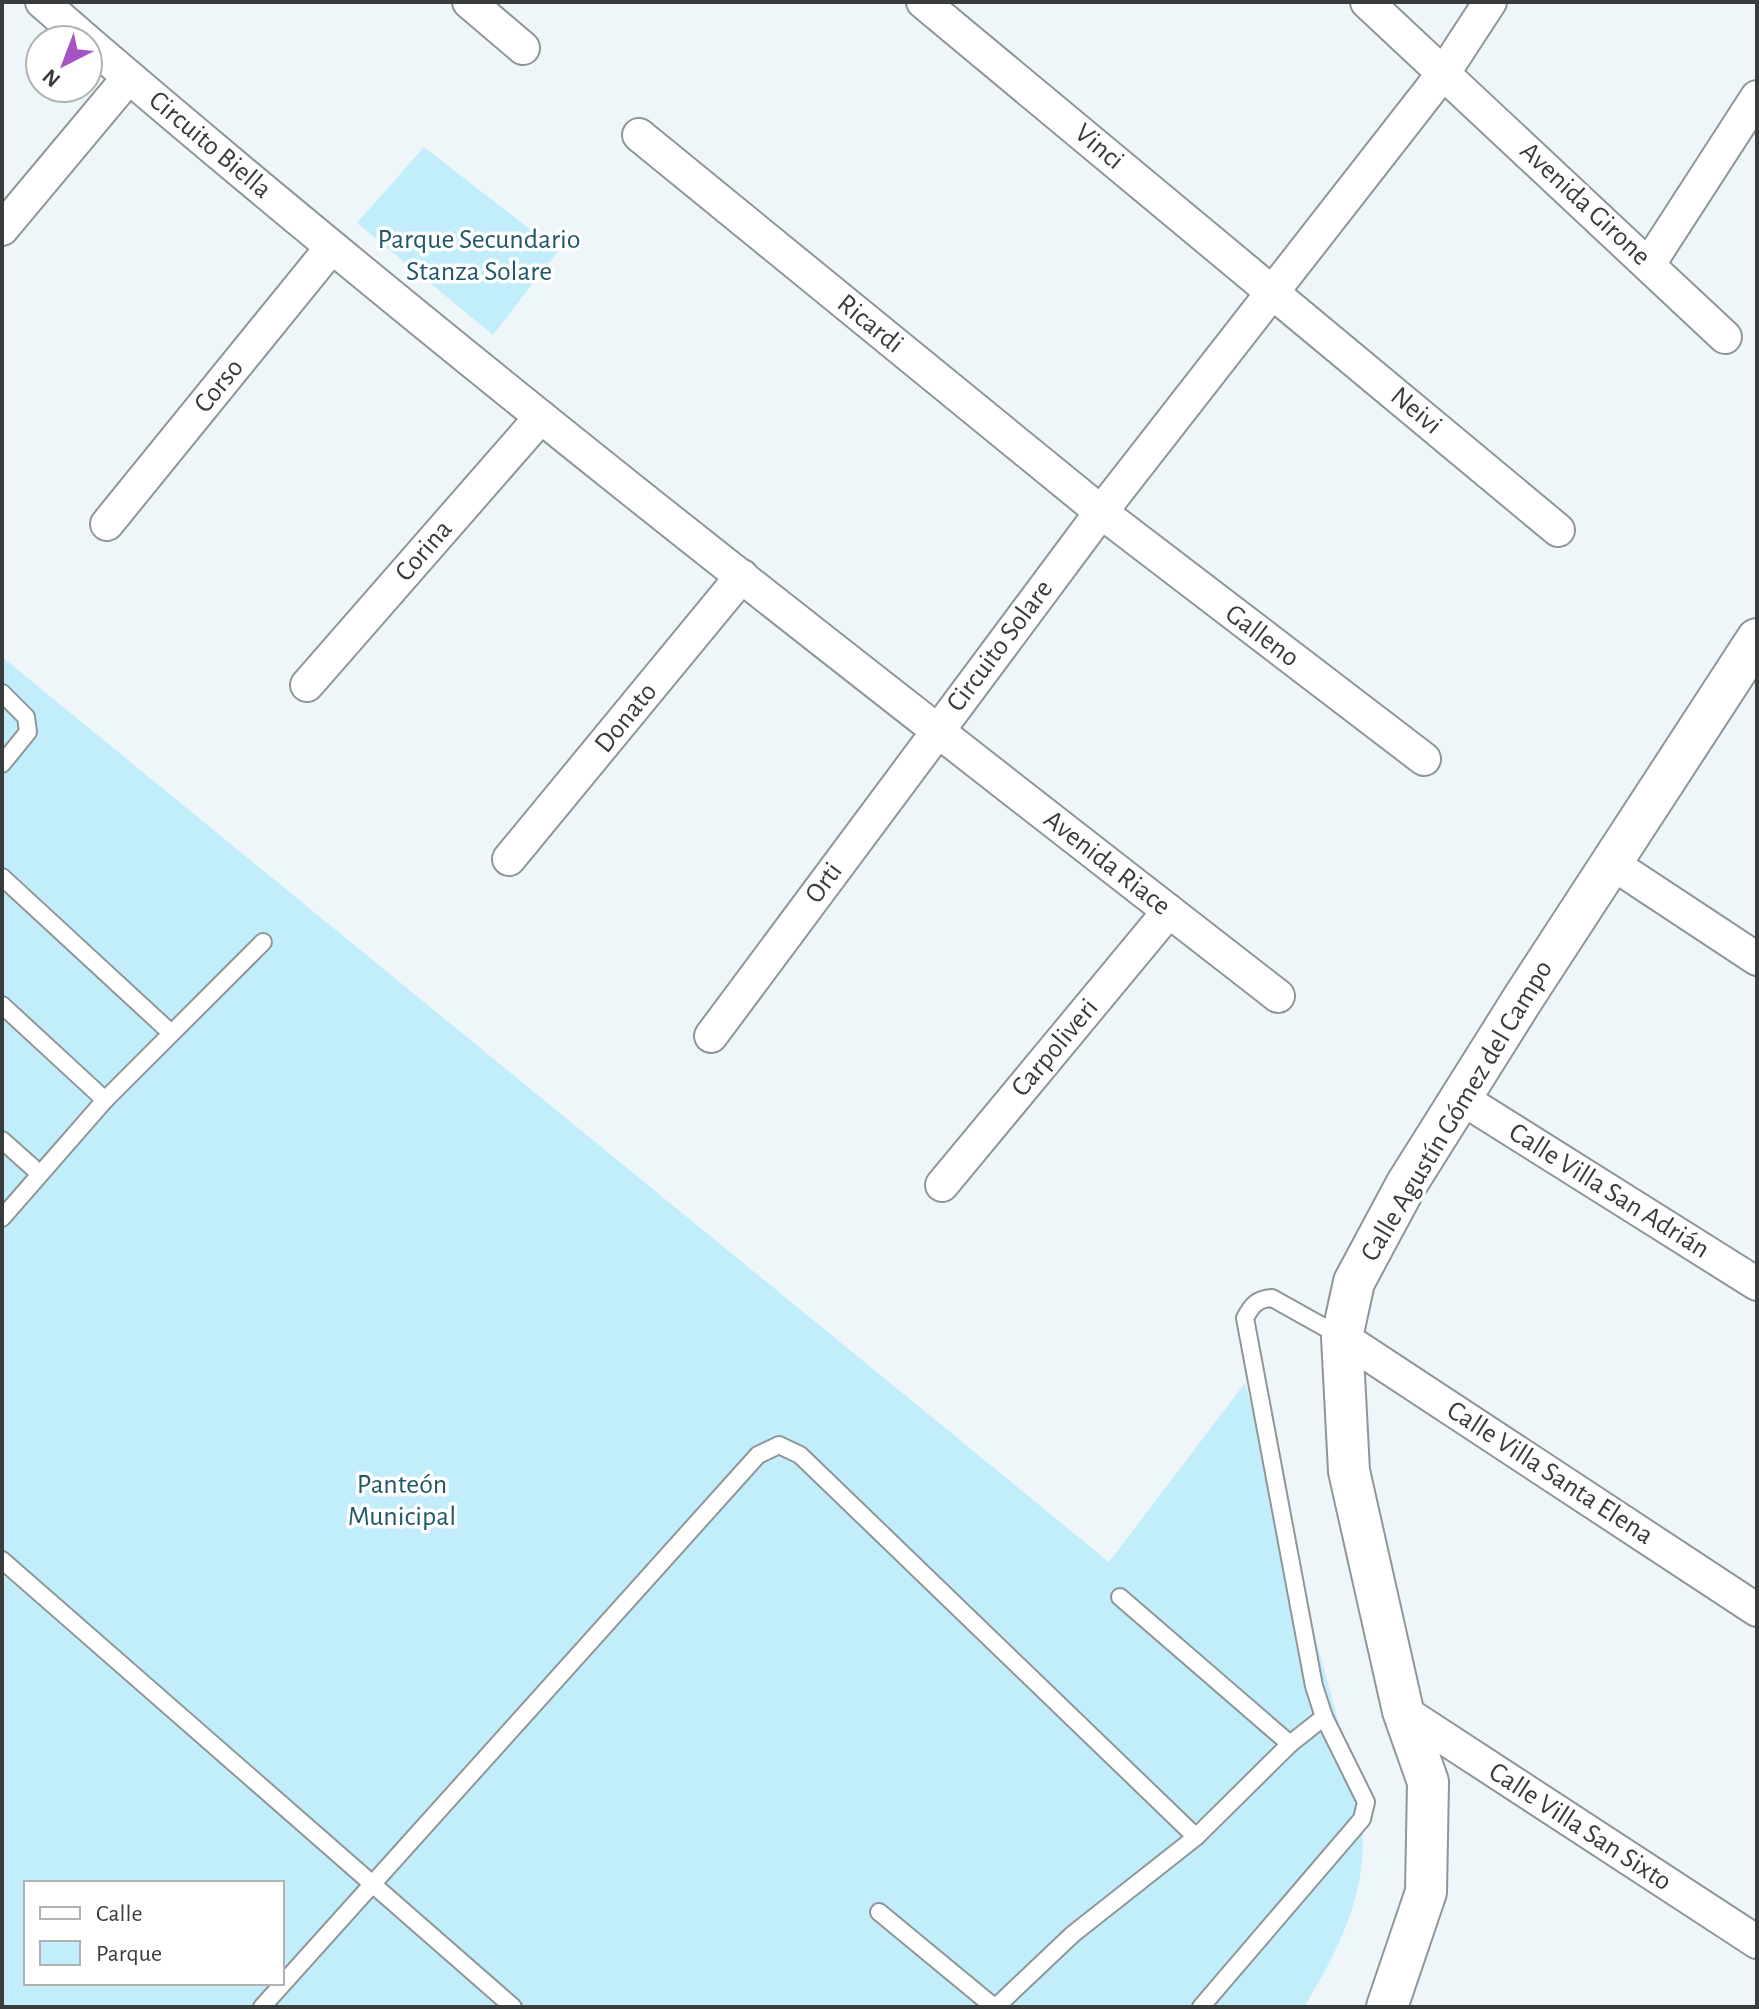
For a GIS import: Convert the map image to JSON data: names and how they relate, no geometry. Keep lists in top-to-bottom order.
{
  "streets": {
    "street": [
      "Circuito Biella",
      "Vinci",
      "Avenida Girone",
      "Ricardi",
      "Corso",
      "Neivi",
      "Corina",
      "Galleno",
      "Circuito Solare",
      "Donato",
      "Avenida Riace",
      "Orti",
      "Carpoliveri",
      "Calle Agustín Gómez del Campo",
      "Calle Villa San Adrián",
      "Calle Villa Santa Elena",
      "Calle Villa San Sixto"
    ]
  },
  "crossings": [
    ["Circuito Biella", "Corso"],
    ["Circuito Biella", "Circuito Solare"],
    ["Vinci", "Neivi"],
    ["Vinci", "Circuito Solare"],
    ["Avenida Girone", "Circuito Solare"],
    ["Ricardi", "Galleno"],
    ["Ricardi", "Circuito Solare"],
    ["Corso", "Circuito Solare"],
    ["Neivi", "Circuito Solare"],
    ["Corina", "Circuito Solare"],
    ["Galleno", "Circuito Solare"],
    ["Circuito Solare", "Donato"],
    ["Circuito Solare", "Avenida Riace"],
    ["Circuito Solare", "Orti"],
    ["Avenida Riace", "Orti"],
    ["Avenida Riace", "Carpoliveri"],
    ["Calle Agustín Gómez del Campo", "Calle Villa San Adrián"],
    ["Calle Agustín Gómez del Campo", "Calle Villa Santa Elena"],
    ["Calle Agustín Gómez del Campo", "Calle Villa San Sixto"]
  ],
  "parks": ["Parque Secundario Stanza Solare", "Panteón Municipal"],
  "legend": ["Calle", "Parque"],
  "north": "bottom left"
}
